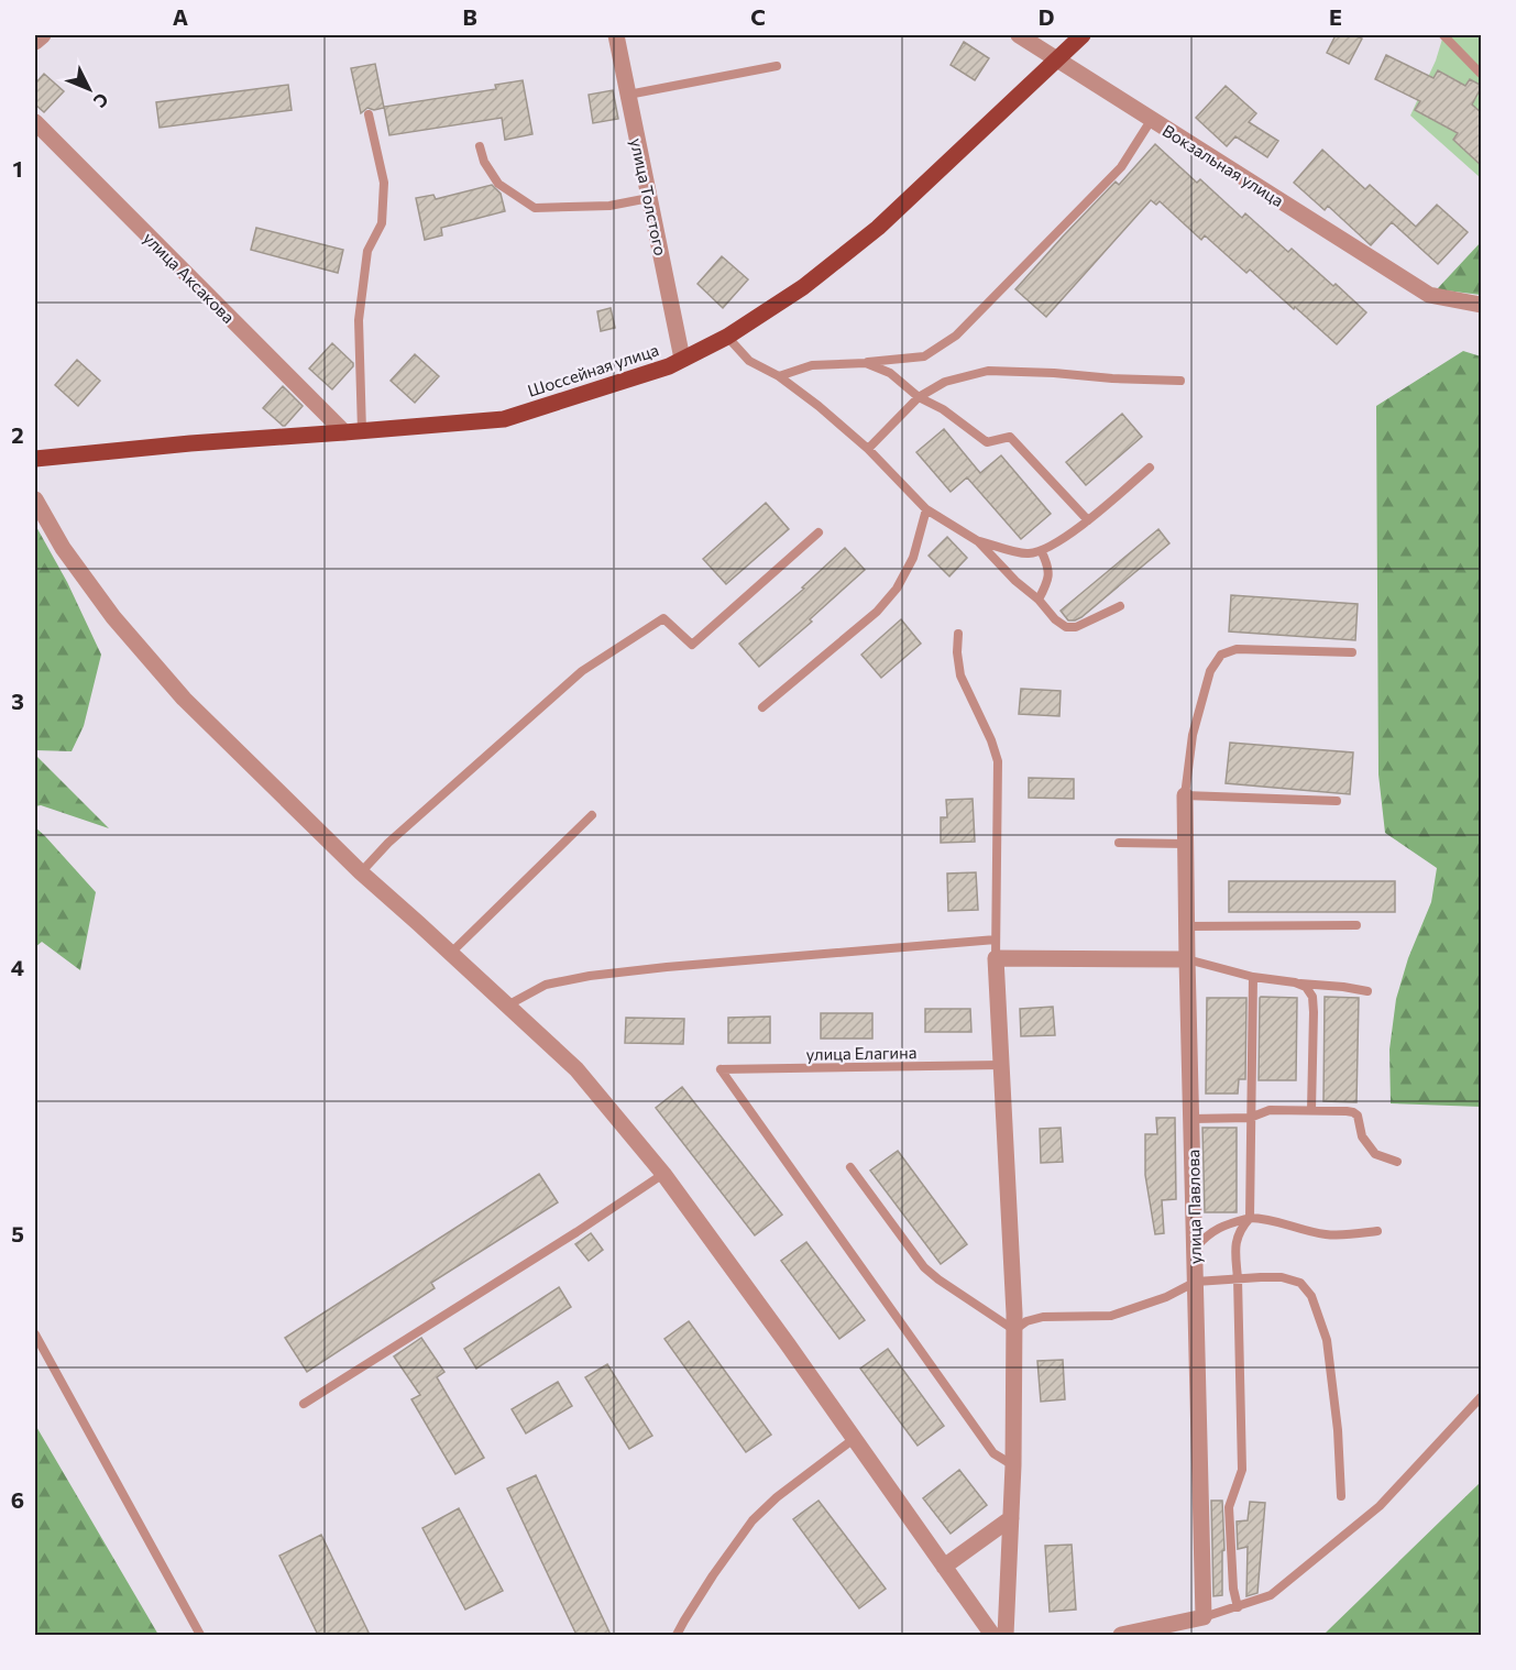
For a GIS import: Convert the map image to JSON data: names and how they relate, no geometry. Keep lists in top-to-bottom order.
{
  "streets": {
    "main road": ["Шоссейная улица"],
    "street": [
      "Вокзальная улица",
      "улица Толстого",
      "улица Аксакова",
      "улица Павлова"
    ],
    "lane": ["улица Елагина"]
  },
  "crossings": [
    ["Вокзальная улица", "Шоссейная улица"],
    ["улица Толстого", "Шоссейная улица"],
    ["улица Аксакова", "Шоссейная улица"]
  ],
  "north": "bottom right",
  "grid": {
    "columns": [
      "A",
      "B",
      "C",
      "D",
      "E"
    ],
    "rows": [
      "1",
      "2",
      "3",
      "4",
      "5",
      "6"
    ]
  }
}
